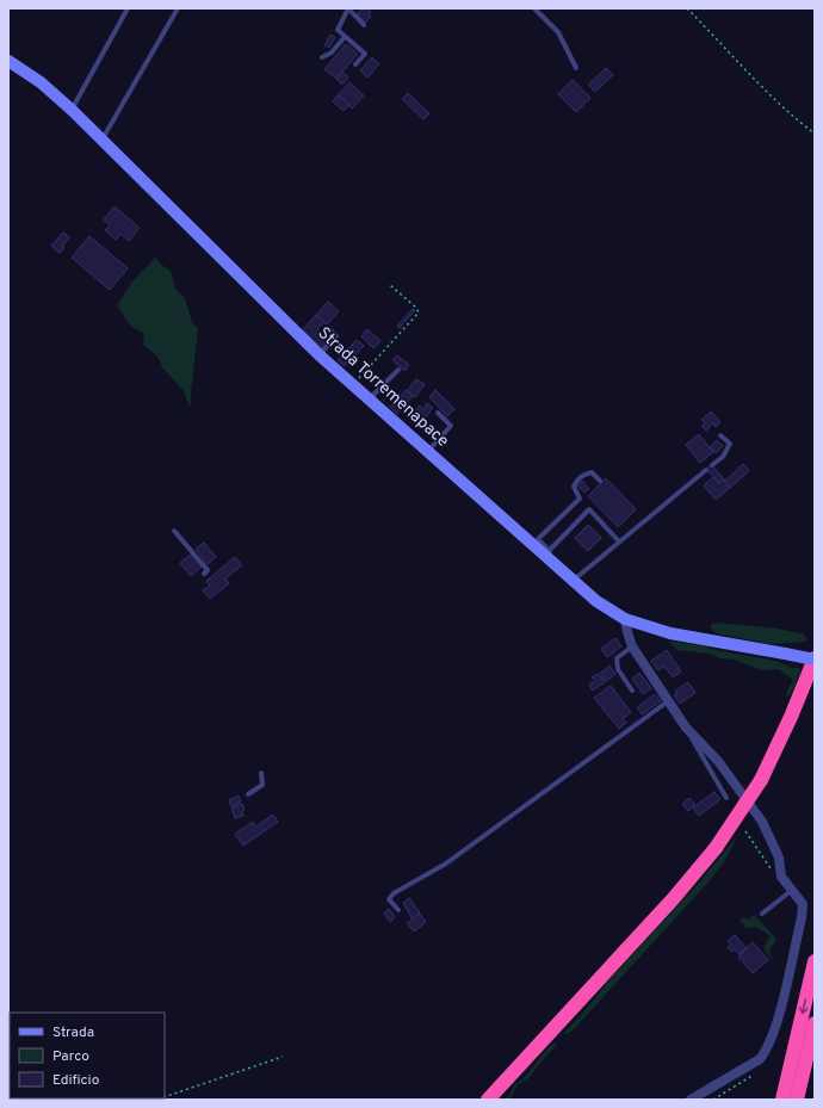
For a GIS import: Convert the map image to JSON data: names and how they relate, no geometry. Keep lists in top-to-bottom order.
{
  "streets": {
    "street": ["Strada Torremenapace"]
  },
  "legend": ["Strada", "Parco", "Edificio"]
}
